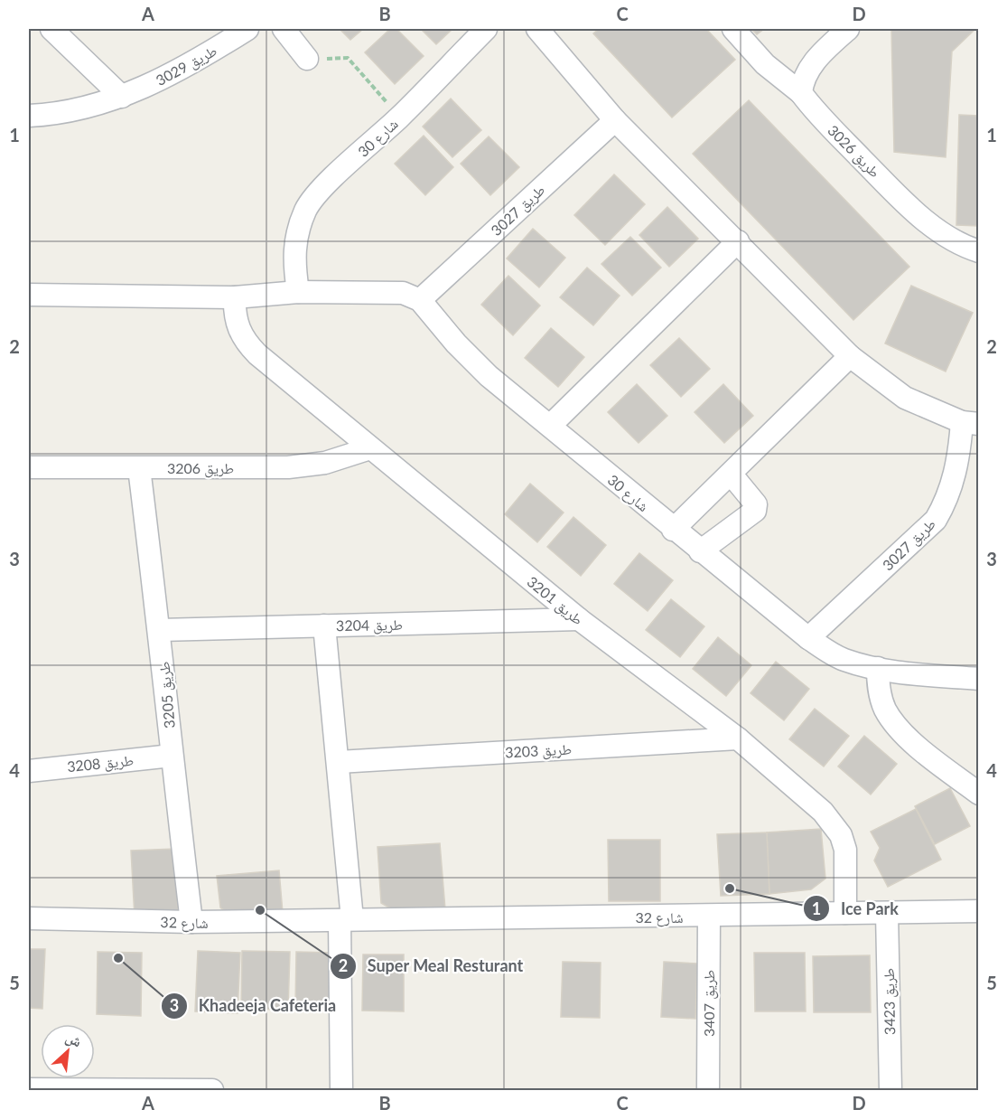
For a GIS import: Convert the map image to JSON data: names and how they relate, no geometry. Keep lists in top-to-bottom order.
{
  "streets": {
    "street": [
      "طريق 3029",
      "شارع 30",
      "طريق 3026",
      "طريق 3027",
      "طريق 3206",
      "طريق 3201",
      "طريق 3204",
      "طريق 3205",
      "طريق 3203",
      "طريق 3208",
      "شارع 32",
      "طريق 3423",
      "طريق 3407"
    ]
  },
  "crossings": [
    ["شارع 30", "طريق 3027"],
    ["طريق 3206", "طريق 3201"],
    ["طريق 3206", "طريق 3205"],
    ["طريق 3201", "طريق 3204"],
    ["طريق 3201", "طريق 3203"],
    ["طريق 3201", "شارع 32"],
    ["طريق 3204", "طريق 3205"],
    ["طريق 3205", "طريق 3208"],
    ["طريق 3205", "شارع 32"],
    ["شارع 32", "طريق 3423"],
    ["شارع 32", "طريق 3407"]
  ],
  "places": ["Ice Park", "Super Meal Resturant", "Khadeeja Cafeteria"],
  "north": "top right",
  "grid": {
    "columns": [
      "A",
      "B",
      "C",
      "D"
    ],
    "rows": [
      "1",
      "2",
      "3",
      "4",
      "5"
    ]
  }
}
